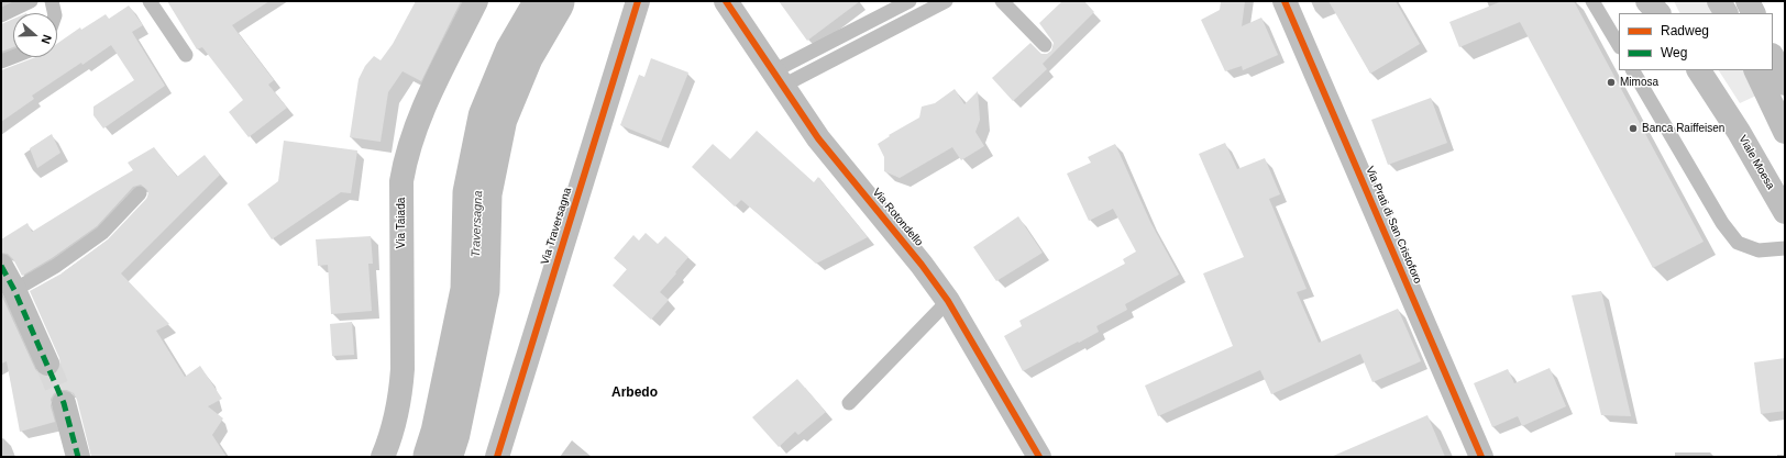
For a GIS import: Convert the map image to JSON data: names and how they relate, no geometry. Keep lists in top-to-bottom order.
{
  "streets": {
    "street": [
      "Viale Moesa",
      "Via Rotondello",
      "Via Taiada",
      "Via Prati di San Cristoforo",
      "Via Traversagna"
    ]
  },
  "districts": ["Arbedo"],
  "water": ["Traversagna"],
  "places": ["Mimosa", "Banca Raiffeisen"],
  "legend": ["Radweg", "Weg"],
  "north": "right"
}
